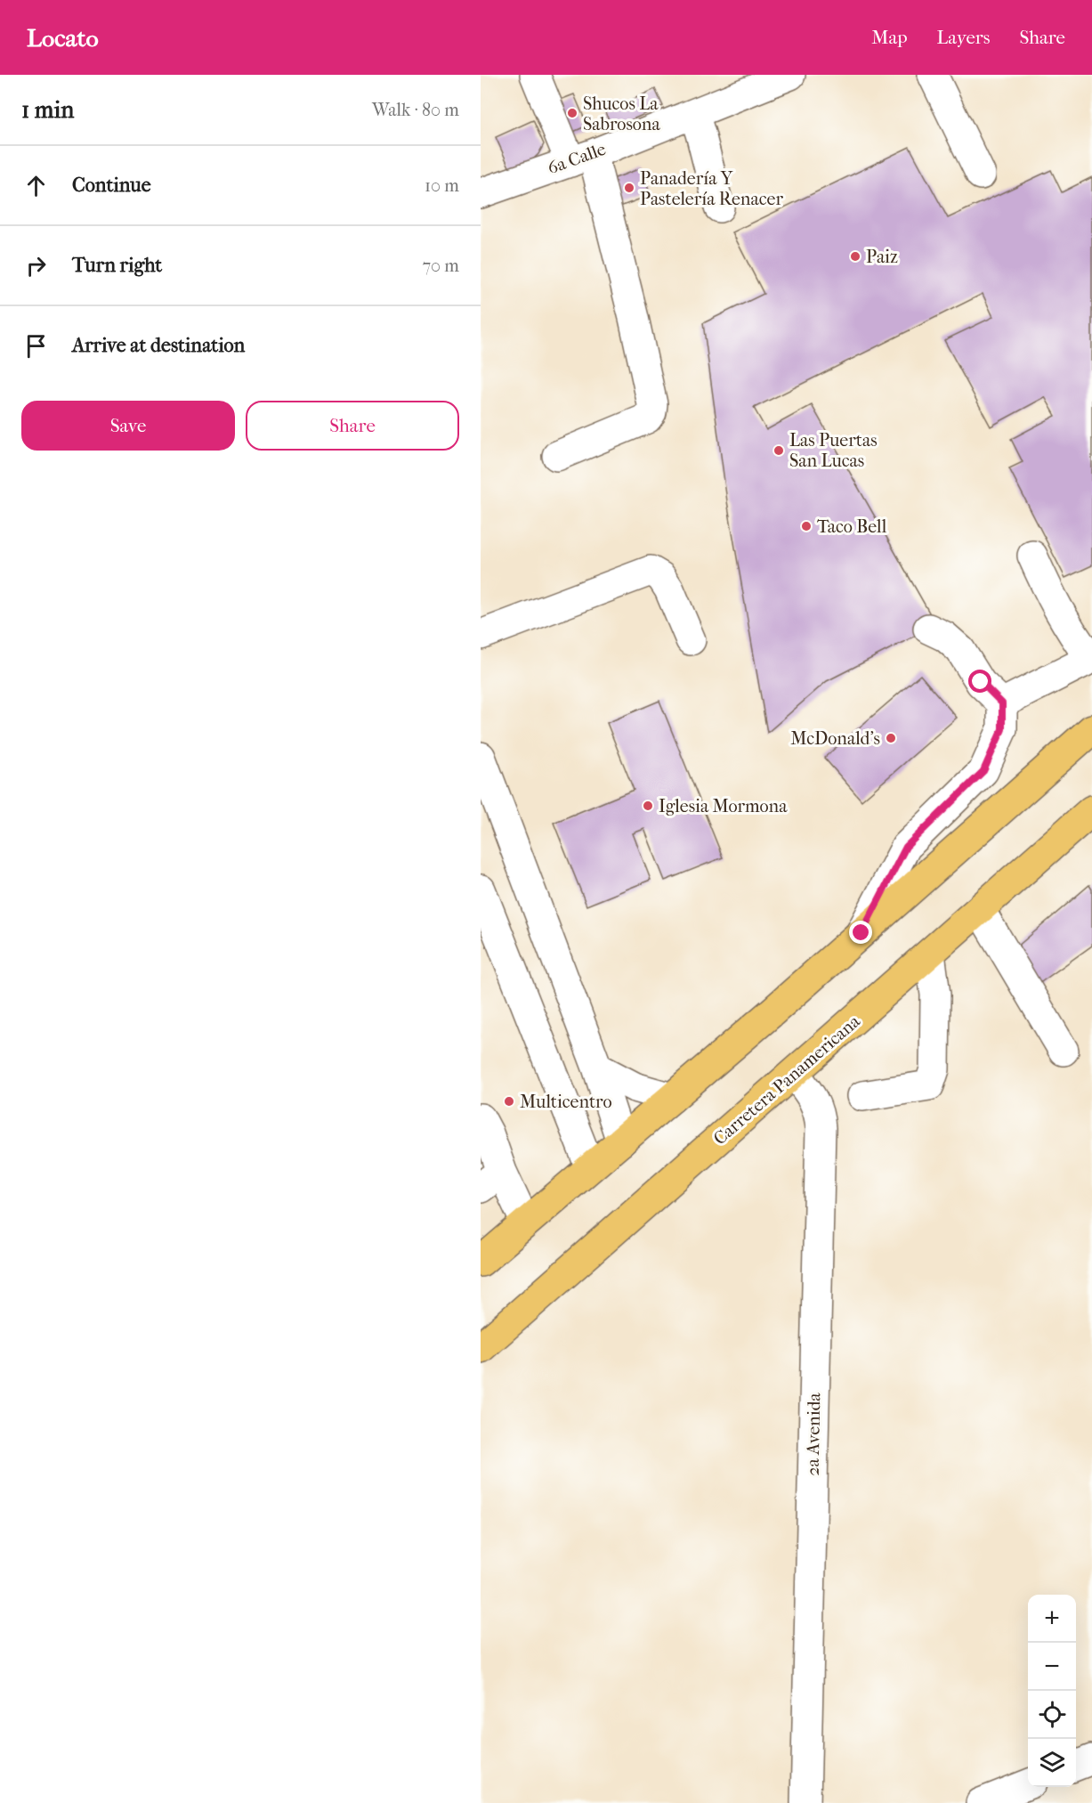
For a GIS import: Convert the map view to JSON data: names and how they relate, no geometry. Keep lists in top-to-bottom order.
{
  "streets": {
    "highway": ["Carretera Panamericana"],
    "street": ["6a Calle", "2a Avenida"]
  },
  "crossings": [
    ["Carretera Panamericana", "2a Avenida"]
  ],
  "places": [
    "Shucos La Sabrosona",
    "Panadería Y Pastelería Renacer",
    "Paiz",
    "Las Puertas San Lucas",
    "Taco Bell",
    "McDonald's",
    "Iglesia Mormona",
    "Multicentro"
  ],
  "page": {
    "header": "Locato",
    "nav": ["Map", "Layers", "Share"],
    "heading": ["1 min", "Walk · 80 m"],
    "list": [
      ["Continue", "10 m"],
      ["Turn right", "70 m"],
      "Arrive at destination"
    ],
    "buttons": ["Save", "Share"],
    "map_buttons": ["+", "−"]
  }
}
